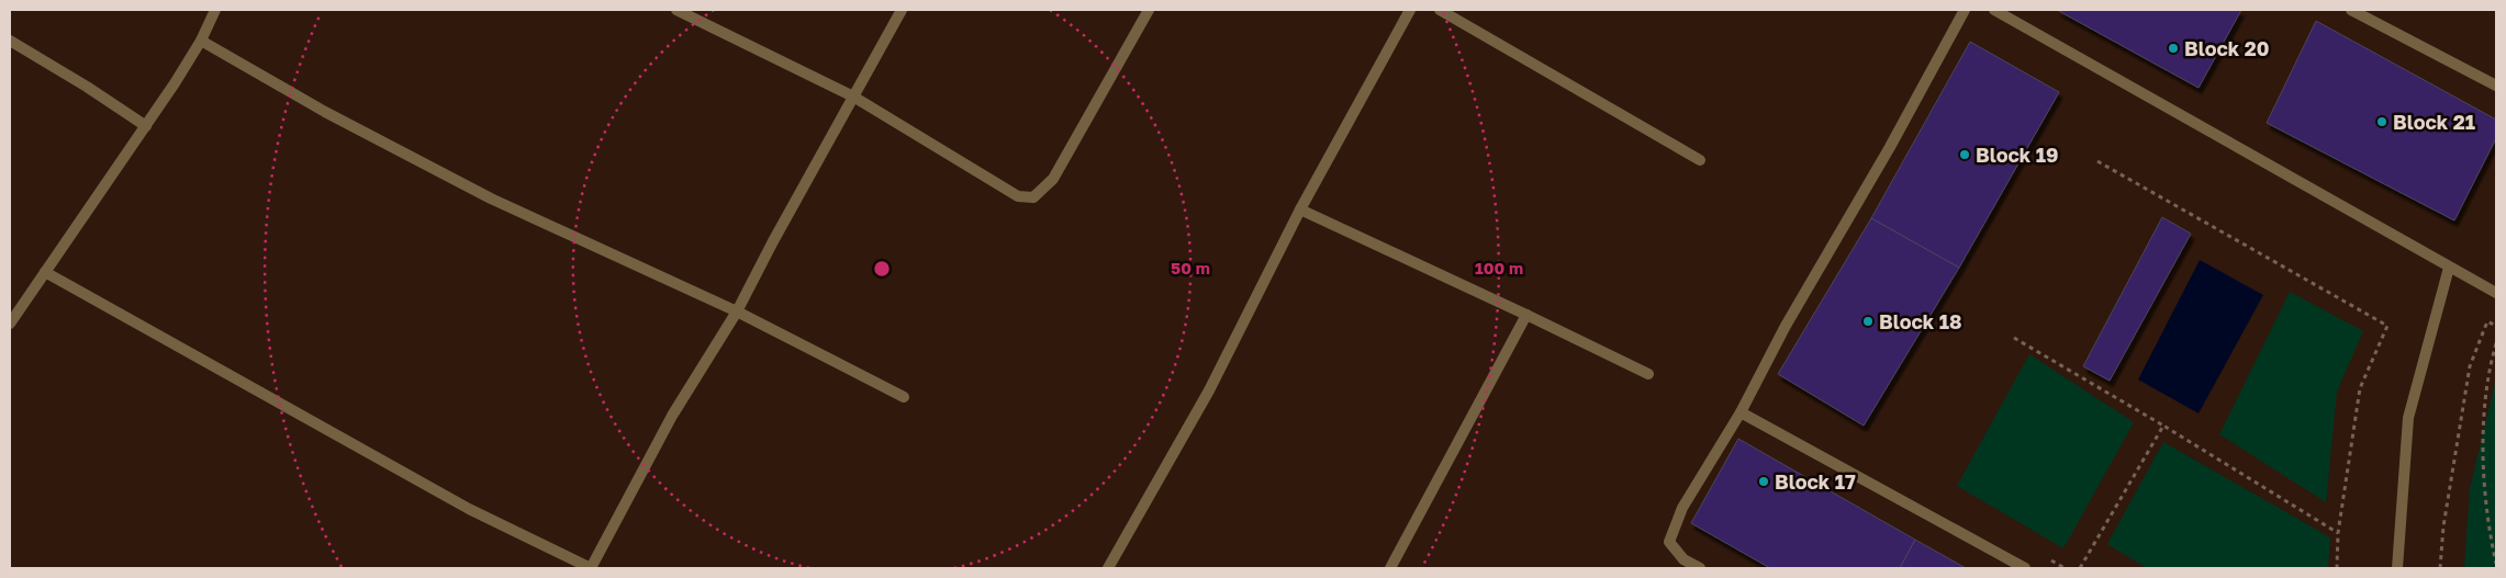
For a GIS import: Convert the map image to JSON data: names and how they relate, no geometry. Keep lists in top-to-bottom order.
{
  "places": [
    "Block 20",
    "Block 21",
    "Block 19",
    "Block 18",
    "Block 17"
  ],
  "rings": ["50 m", "100 m"]
}
